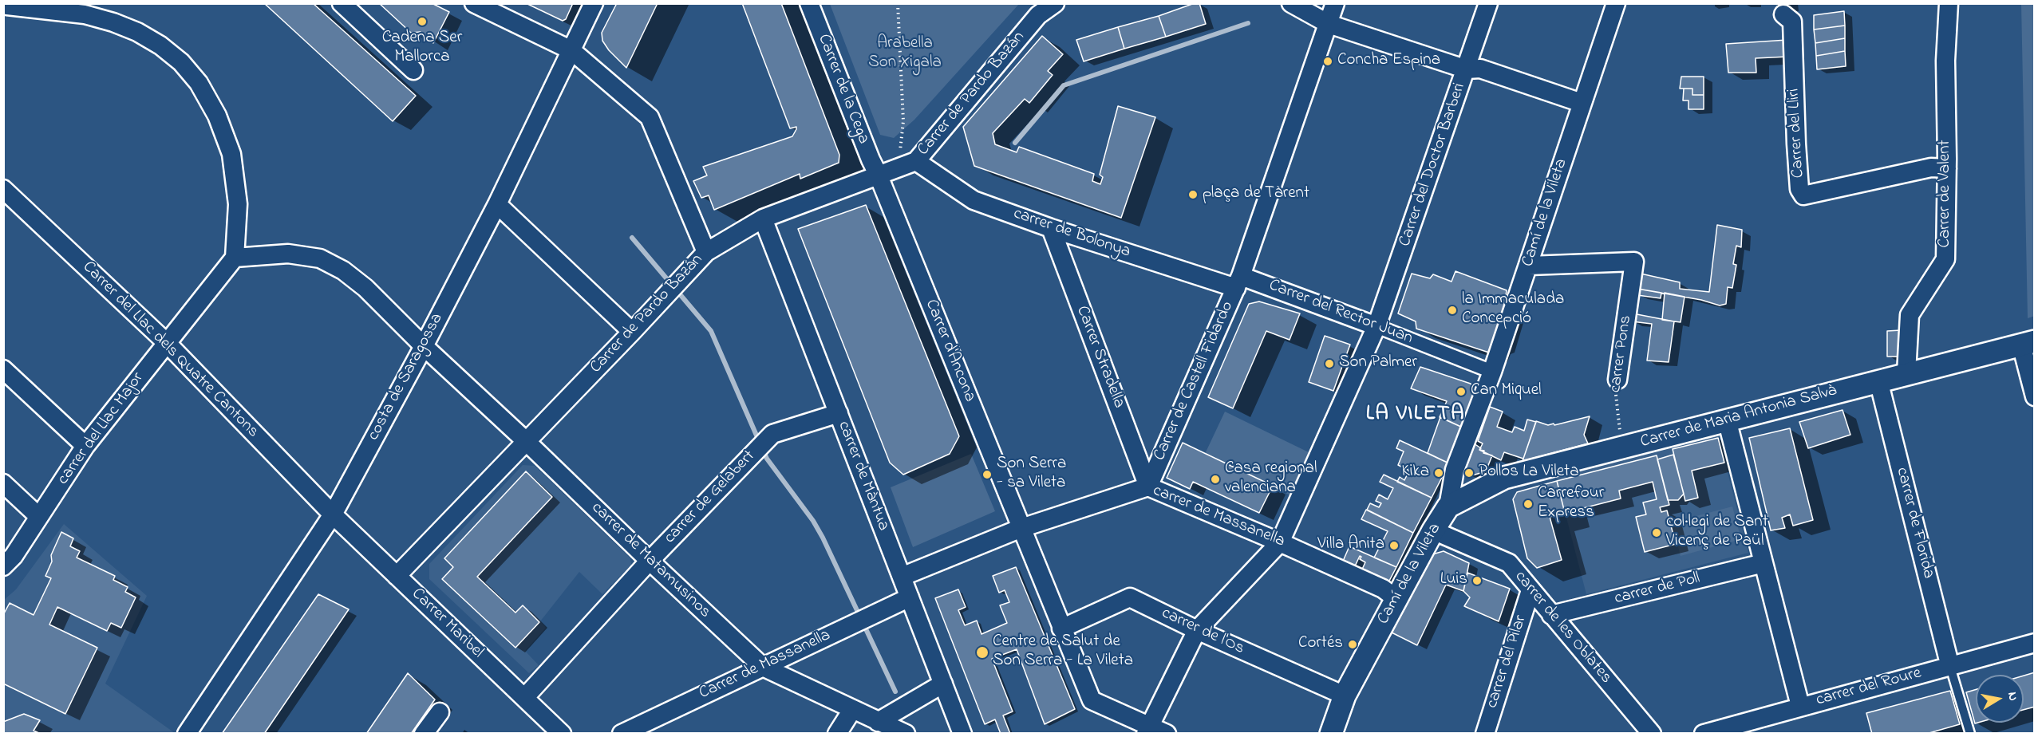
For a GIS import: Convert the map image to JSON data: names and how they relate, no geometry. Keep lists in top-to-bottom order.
{
  "streets": {
    "street": [
      "Carrer de la Cega",
      "Carrer de Pardo Bazán",
      "Carrer del Lliri",
      "Carrer del Doctor Barberi",
      "Carrer de Valent",
      "Camí de la Vileta",
      "carrer de Bolonya",
      "Carrer del Rector Juan",
      "Carrer del Llac dels Quatre Cantons",
      "Carrer d'Ancona",
      "carrer Pons",
      "Carrer Stradella",
      "costa de Saragossa",
      "Carrer de Castell Fidardo",
      "Carrer de Maria Antonia Salvà",
      "carrer del Llac Major",
      "carrer de Màntua",
      "carrer de Gelabert",
      "carrer de Massanella",
      "carrer de Florida",
      "carrer de Matamusinos",
      "carrer de Poll",
      "Carrer Maribel",
      "carrer de les Oblates",
      "carrer de l'Os",
      "carrer del Pilar",
      "Carrer de Massanella",
      "carrer del Roure"
    ]
  },
  "crossings": [
    ["Carrer de la Cega", "Carrer de Pardo Bazán"],
    ["Carrer de la Cega", "Carrer d'Ancona"],
    ["Carrer de Pardo Bazán", "carrer de Bolonya"],
    ["Carrer de Pardo Bazán", "Carrer d'Ancona"],
    ["Carrer de Pardo Bazán", "carrer de Màntua"],
    ["Carrer de Pardo Bazán", "carrer de Matamusinos"],
    ["Carrer de Pardo Bazán", "Carrer Maribel"],
    ["Carrer del Lliri", "Carrer de Valent"],
    ["Carrer del Doctor Barberi", "Carrer del Rector Juan"],
    ["Carrer del Doctor Barberi", "Carrer d'Ancona"],
    ["Carrer del Doctor Barberi", "carrer de Massanella"],
    ["Carrer del Doctor Barberi", "carrer de l'Os"],
    ["Carrer de Valent", "Carrer de Maria Antonia Salvà"],
    ["Camí de la Vileta", "Carrer del Rector Juan"],
    ["Camí de la Vileta", "carrer Pons"],
    ["Camí de la Vileta", "Carrer de Maria Antonia Salvà"],
    ["Camí de la Vileta", "carrer de Massanella"],
    ["Camí de la Vileta", "carrer de les Oblates"],
    ["Camí de la Vileta", "carrer de l'Os"],
    ["carrer de Bolonya", "Carrer del Rector Juan"],
    ["carrer de Bolonya", "Carrer Stradella"],
    ["carrer de Bolonya", "Carrer de Castell Fidardo"],
    ["Carrer del Rector Juan", "Carrer de Castell Fidardo"],
    ["Carrer del Llac dels Quatre Cantons", "costa de Saragossa"],
    ["Carrer del Llac dels Quatre Cantons", "carrer del Llac Major"],
    ["Carrer del Llac dels Quatre Cantons", "Carrer Maribel"],
    ["Carrer d'Ancona", "carrer de Massanella"],
    ["Carrer d'Ancona", "carrer de l'Os"],
    ["carrer Pons", "Carrer de Maria Antonia Salvà"],
    ["Carrer Stradella", "Carrer de Castell Fidardo"],
    ["Carrer Stradella", "carrer de Massanella"],
    ["costa de Saragossa", "carrer de Matamusinos"],
    ["costa de Saragossa", "Carrer Maribel"],
    ["Carrer de Castell Fidardo", "carrer de Massanella"],
    ["Carrer de Maria Antonia Salvà", "carrer de Florida"],
    ["carrer del Llac Major", "carrer de Matamusinos"],
    ["carrer de Màntua", "carrer de Gelabert"],
    ["carrer de Màntua", "carrer de Massanella"],
    ["carrer de Màntua", "Carrer de Massanella"],
    ["carrer de Gelabert", "carrer de Matamusinos"],
    ["carrer de Gelabert", "Carrer Maribel"],
    ["carrer de Florida", "carrer del Roure"],
    ["carrer de Matamusinos", "Carrer de Massanella"],
    ["carrer de Poll", "carrer de les Oblates"],
    ["carrer de les Oblates", "carrer del Pilar"]
  ],
  "districts": ["LA VILETA"],
  "parks": ["Arabella Son Xigala"],
  "places": [
    "Cadena Ser Mallorca",
    "Concha Espina",
    "plaça de Tàrent",
    "la Immaculada Concepció",
    "Son Palmer",
    "Can Miquel",
    "Kika",
    "Pollos La Vileta",
    "Son Serra - sa Vileta",
    "Casa regional valenciana",
    "Carrefour Express",
    "col·legi de Sant Vicenç de Paül",
    "Villa Anita",
    "Luis",
    "Cortés",
    "Centre de Salut de Son Serra - La Vileta"
  ],
  "north": "right"
}
